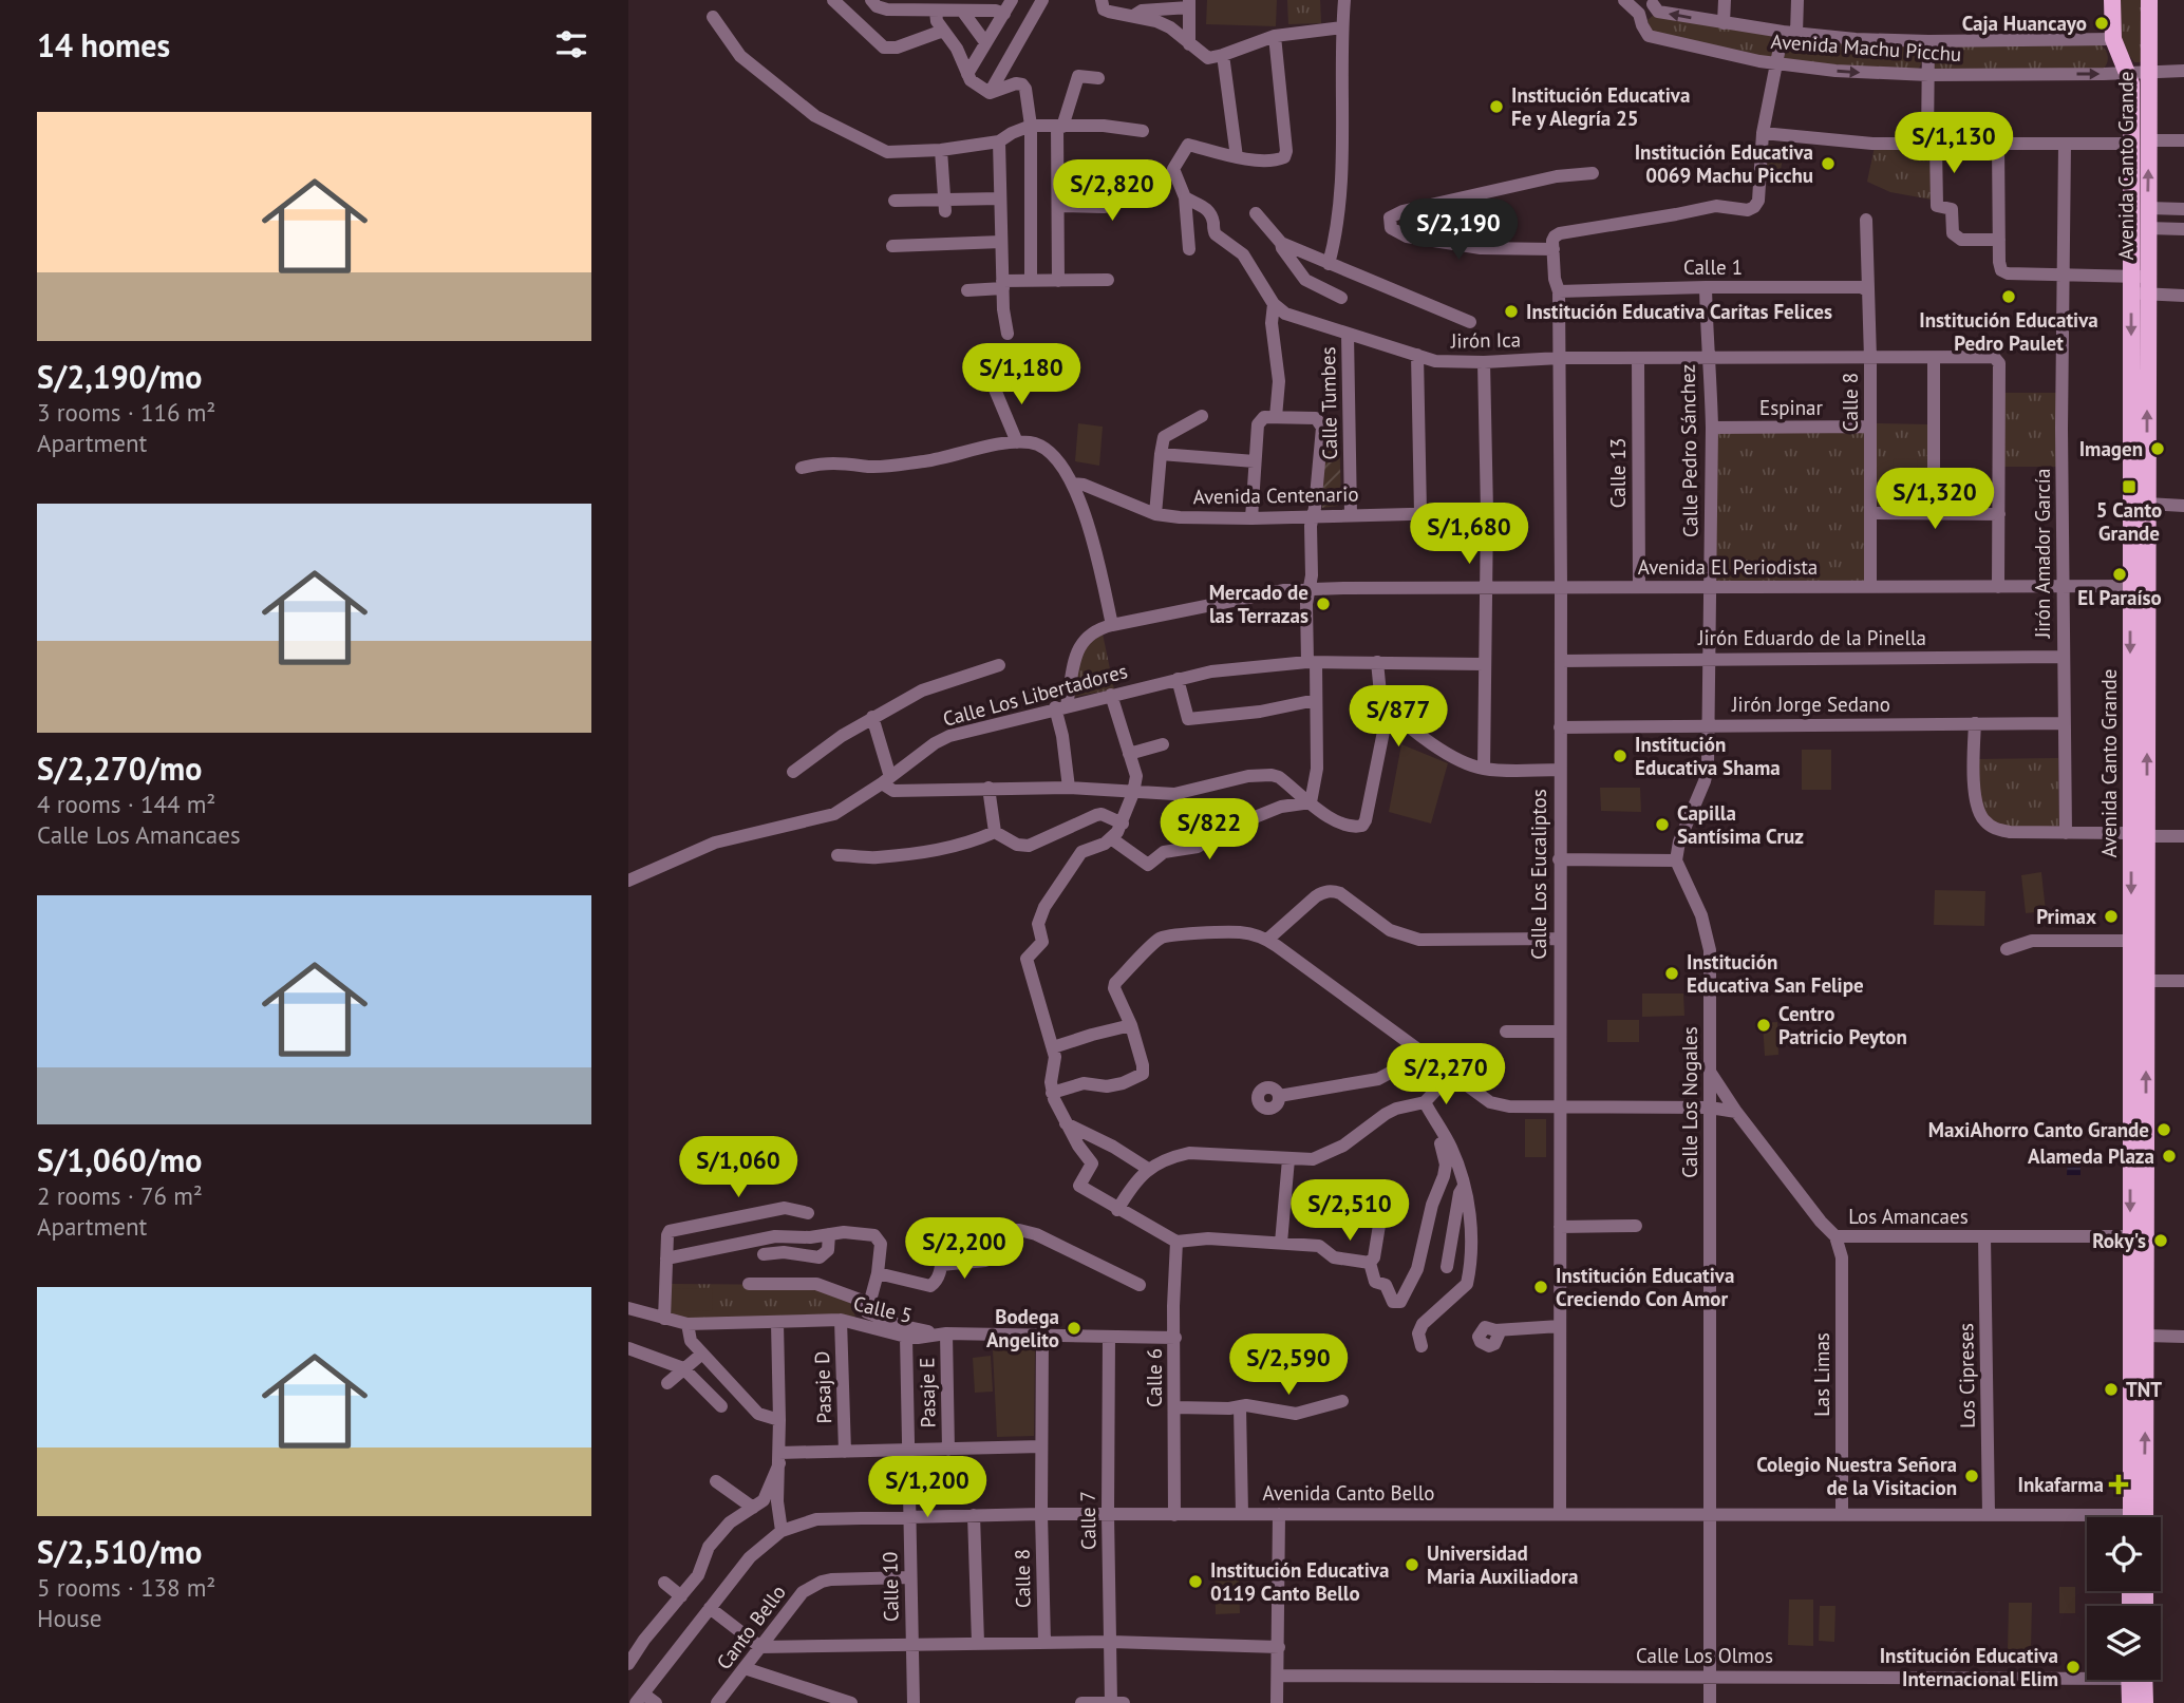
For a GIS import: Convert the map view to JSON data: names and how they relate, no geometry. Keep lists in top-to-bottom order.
{
  "streets": {
    "main road": ["Avenida Canto Grande"],
    "street": [
      "Avenida Machu Picchu",
      "Calle 1",
      "Jirón Ica",
      "Calle 8",
      "Calle Tumbes",
      "Espinar",
      "Calle Pedro Sánchez",
      "Calle 13",
      "Avenida Centenario",
      "Jirón Amador García",
      "Avenida El Periodista",
      "Jirón Eduardo de la Pinella",
      "Calle Los Libertadores",
      "Jirón Jorge Sedano",
      "Calle Los Eucaliptos",
      "Calle Los Nogales",
      "Los Amancaes",
      "Calle 5",
      "Las Limas",
      "Los Cipreses",
      "Calle 6",
      "Pasaje D",
      "Pasaje E",
      "Avenida Canto Bello",
      "Calle 7",
      "Calle 10",
      "Canto Bello",
      "Calle Los Olmos"
    ]
  },
  "crossings": [
    ["Avenida Machu Picchu", "Avenida Canto Grande"],
    ["Avenida Canto Grande", "Avenida El Periodista"],
    ["Avenida Canto Grande", "Los Amancaes"],
    ["Calle 1", "Calle 8"],
    ["Calle 1", "Calle Pedro Sánchez"],
    ["Calle 1", "Calle Los Eucaliptos"],
    ["Jirón Ica", "Calle 8"],
    ["Jirón Ica", "Calle Tumbes"],
    ["Jirón Ica", "Calle Pedro Sánchez"],
    ["Jirón Ica", "Calle 13"],
    ["Jirón Ica", "Calle Los Eucaliptos"],
    ["Calle 8", "Espinar"],
    ["Calle 8", "Avenida El Periodista"],
    ["Calle 8", "Calle 5"],
    ["Calle 8", "Avenida Canto Bello"],
    ["Calle Tumbes", "Avenida Centenario"],
    ["Espinar", "Calle Pedro Sánchez"],
    ["Calle Pedro Sánchez", "Avenida El Periodista"],
    ["Calle Pedro Sánchez", "Jirón Eduardo de la Pinella"],
    ["Calle 13", "Avenida El Periodista"],
    ["Jirón Amador García", "Avenida El Periodista"],
    ["Jirón Amador García", "Jirón Eduardo de la Pinella"],
    ["Jirón Amador García", "Jirón Jorge Sedano"],
    ["Avenida El Periodista", "Calle Los Libertadores"],
    ["Avenida El Periodista", "Calle Los Eucaliptos"],
    ["Jirón Eduardo de la Pinella", "Calle Los Eucaliptos"],
    ["Jirón Jorge Sedano", "Calle Los Eucaliptos"],
    ["Calle Los Eucaliptos", "Avenida Canto Bello"],
    ["Calle Los Nogales", "Los Amancaes"],
    ["Calle Los Nogales", "Avenida Canto Bello"],
    ["Calle Los Nogales", "Calle Los Olmos"],
    ["Los Amancaes", "Las Limas"],
    ["Los Amancaes", "Los Cipreses"],
    ["Calle 5", "Calle 6"],
    ["Calle 5", "Pasaje D"],
    ["Calle 5", "Pasaje E"],
    ["Calle 5", "Calle 7"],
    ["Calle 5", "Calle 10"],
    ["Las Limas", "Avenida Canto Bello"],
    ["Los Cipreses", "Avenida Canto Bello"],
    ["Calle 6", "Avenida Canto Bello"],
    ["Avenida Canto Bello", "Calle 7"],
    ["Avenida Canto Bello", "Calle 10"],
    ["Calle 10", "Canto Bello"]
  ],
  "places": {
    "other": [
      "Caja Huancayo",
      "Institución Educativa Fe y Alegría 25",
      "Institución Educativa 0069 Machu Picchu",
      "Institución Educativa Pedro Paulet",
      "Institución Educativa Caritas Felices",
      "Imagen",
      "El Paraíso",
      "Mercado de las Terrazas",
      "Institución Educativa Shama",
      "Capilla Santísima Cruz",
      "Primax",
      "Institución Educativa San Felipe",
      "Centro Patricio Peyton",
      "MaxiAhorro Canto Grande",
      "Alameda Plaza",
      "Roky's",
      "Institución Educativa Creciendo Con Amor",
      "Bodega Angelito",
      "TNT",
      "Colegio Nuestra Señora de la Visitacion",
      "Universidad Maria Auxiliadora",
      "Institución Educativa 0119 Canto Bello",
      "Institución Educativa Internacional Elim"
    ],
    "transit": ["5 Canto Grande"],
    "health": ["Inkafarma"]
  },
  "page": {
    "heading": "14 homes",
    "list": [
      {
        "name": "S/2,190/mo",
        "note": "3 rooms · 116 m² · Apartment"
      },
      {
        "name": "S/2,270/mo",
        "note": "4 rooms · 144 m² · Calle Los Amancaes"
      },
      {
        "name": "S/1,060/mo",
        "note": "2 rooms · 76 m² · Apartment"
      },
      {
        "name": "S/2,510/mo",
        "note": "5 rooms · 138 m² · House"
      }
    ],
    "price": [
      "S/1,130",
      "S/2,820",
      "S/2,190",
      "S/1,180",
      "S/1,320",
      "S/1,680",
      "S/877",
      "S/822",
      "S/2,270",
      "S/1,060",
      "S/2,510",
      "S/2,200",
      "S/2,590",
      "S/1,200"
    ]
  }
}
